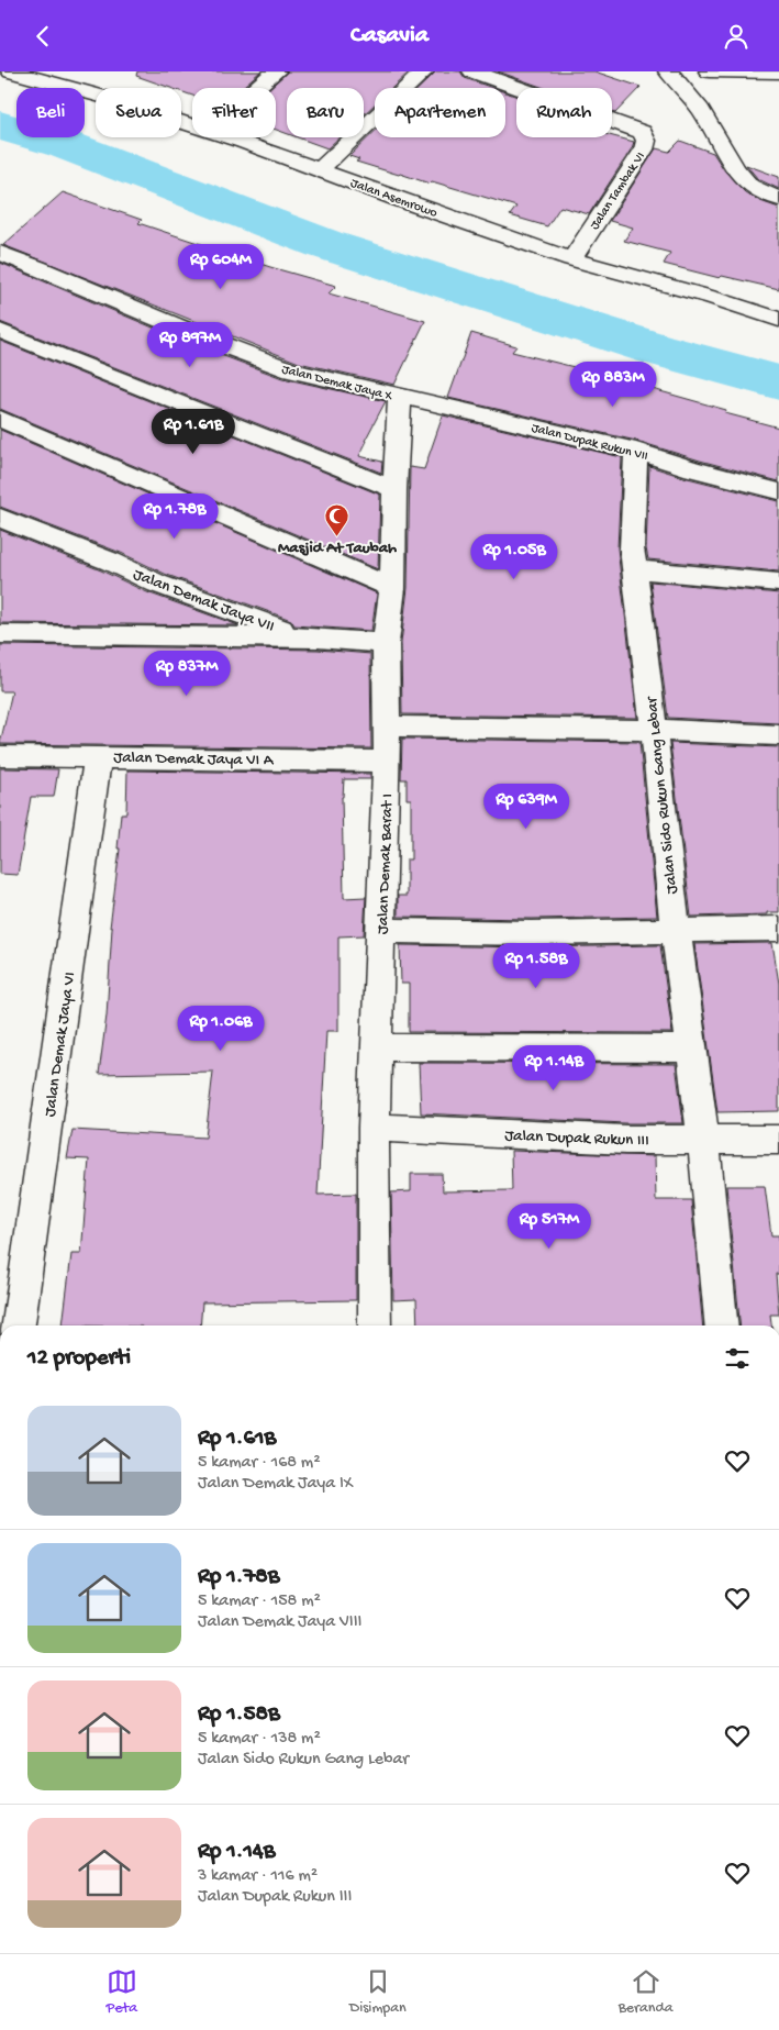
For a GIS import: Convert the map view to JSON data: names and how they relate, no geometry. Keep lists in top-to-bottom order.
{
  "streets": {
    "street": [
      "Jalan Tambak VI",
      "Jalan Asemrowo",
      "Jalan Demak Jaya X",
      "Jalan Dupak Rukun VII",
      "Jalan Demak Jaya VII",
      "Jalan Demak Jaya VI A",
      "Jalan Sido Rukun Gang Lebar",
      "Jalan Demak Barat I",
      "Jalan Demak Jaya VI",
      "Jalan Dupak Rukun III"
    ]
  },
  "crossings": [
    ["Jalan Tambak VI", "Jalan Asemrowo"],
    ["Jalan Demak Jaya X", "Jalan Dupak Rukun VII"],
    ["Jalan Demak Jaya X", "Jalan Demak Barat I"],
    ["Jalan Dupak Rukun VII", "Jalan Sido Rukun Gang Lebar"],
    ["Jalan Dupak Rukun VII", "Jalan Demak Barat I"],
    ["Jalan Demak Jaya VII", "Jalan Demak Barat I"],
    ["Jalan Demak Jaya VI A", "Jalan Demak Barat I"],
    ["Jalan Demak Jaya VI A", "Jalan Demak Jaya VI"],
    ["Jalan Sido Rukun Gang Lebar", "Jalan Dupak Rukun III"],
    ["Jalan Demak Barat I", "Jalan Dupak Rukun III"]
  ],
  "places": {
    "mosque": ["Masjid At Taubah"]
  },
  "page": {
    "header": "Casavia",
    "chip": [
      "Beli",
      "Sewa",
      "Filter",
      "Baru",
      "Apartemen",
      "Rumah"
    ],
    "price": [
      "Rp 604M",
      "Rp 897M",
      "Rp 883M",
      "Rp 1.61B",
      "Rp 1.78B",
      "Rp 1.05B",
      "Rp 837M",
      "Rp 639M",
      "Rp 1.58B",
      "Rp 1.06B",
      "Rp 1.14B",
      "Rp 517M"
    ],
    "heading": "12 properti",
    "list": [
      {
        "name": "Rp 1.61B",
        "note": "5 kamar · 168 m² · Jalan Demak Jaya IX"
      },
      {
        "name": "Rp 1.78B",
        "note": "5 kamar · 158 m² · Jalan Demak Jaya VIII"
      },
      {
        "name": "Rp 1.58B",
        "note": "5 kamar · 138 m² · Jalan Sido Rukun Gang Lebar"
      },
      {
        "name": "Rp 1.14B",
        "note": "3 kamar · 116 m² · Jalan Dupak Rukun III"
      }
    ],
    "tabs": ["Peta", "Disimpan", "Beranda"]
  }
}
